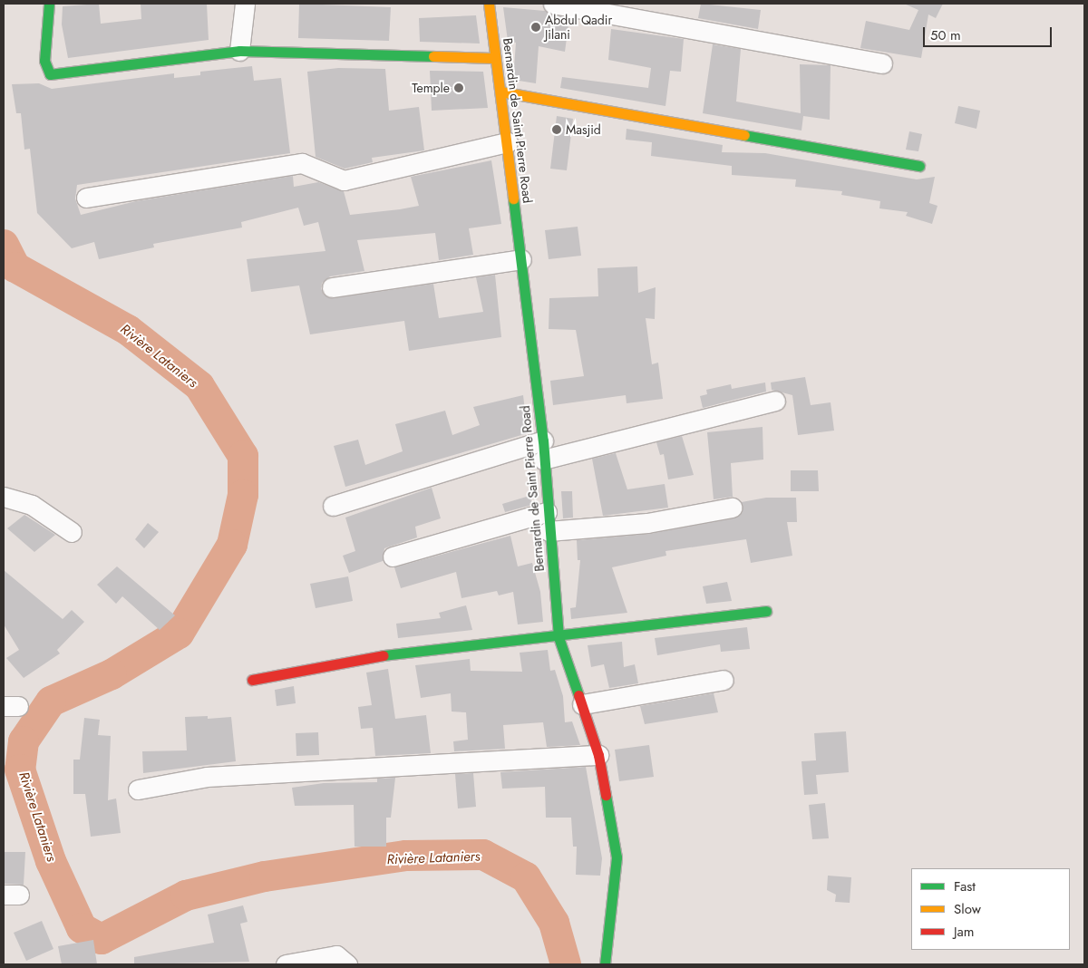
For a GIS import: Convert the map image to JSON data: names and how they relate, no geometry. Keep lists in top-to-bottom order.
{
  "streets": {
    "street": ["Bernardin de Saint Pierre Road"]
  },
  "water": ["Rivière Lataniers"],
  "places": ["Abdul Qadir Jilani", "Temple", "Masjid"],
  "legend": ["Fast", "Slow", "Jam"],
  "scale_bar": "50 m"
}
